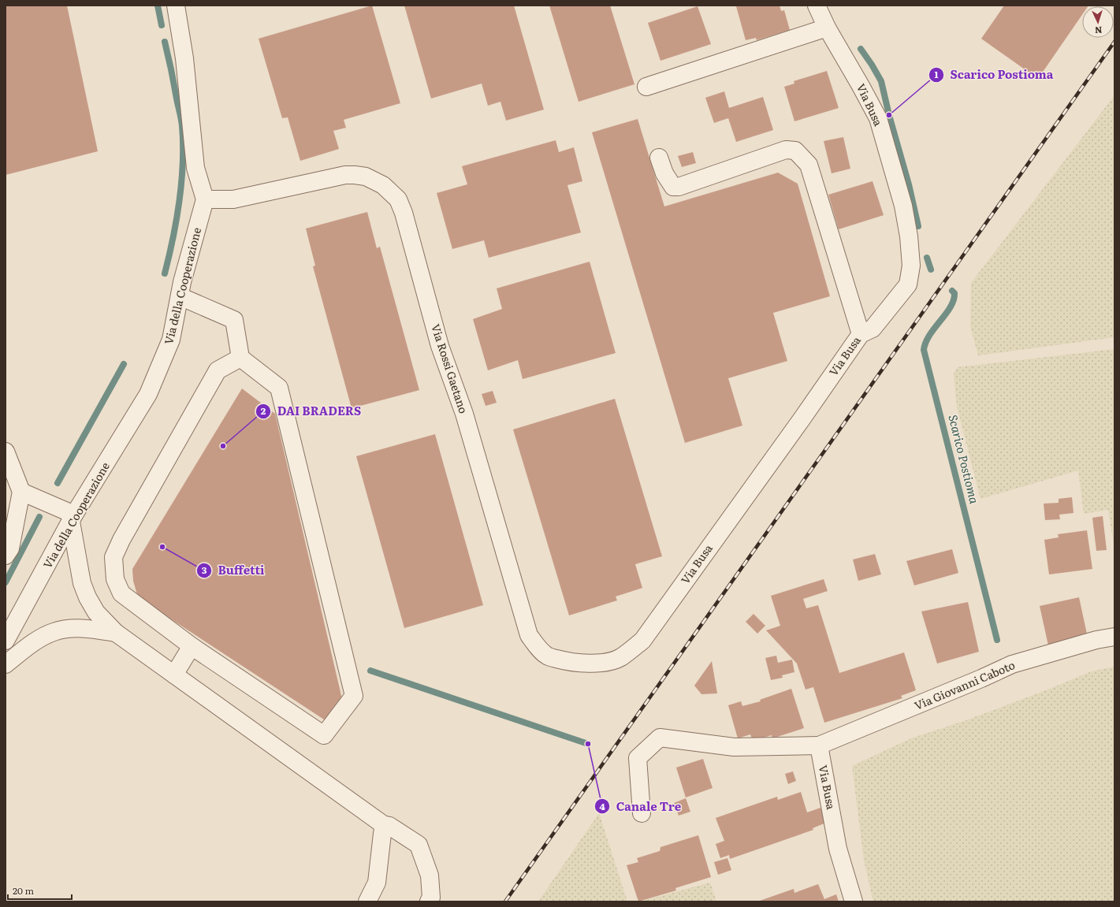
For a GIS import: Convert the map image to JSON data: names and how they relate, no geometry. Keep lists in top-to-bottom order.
{
  "streets": {
    "street": [
      "Via Busa",
      "Via della Cooperazione",
      "Via Rossi Gaetano",
      "Via Giovanni Caboto"
    ]
  },
  "crossings": [
    ["Via Busa", "Via Rossi Gaetano"],
    ["Via Busa", "Via Giovanni Caboto"],
    ["Via della Cooperazione", "Via Rossi Gaetano"]
  ],
  "water": ["Scarico Postioma"],
  "places": [
    "Scarico Postioma",
    "DAI BRADERS",
    "Buffetti",
    "Canale Tre"
  ],
  "scale_bar": "20 m",
  "north": "bottom"
}
